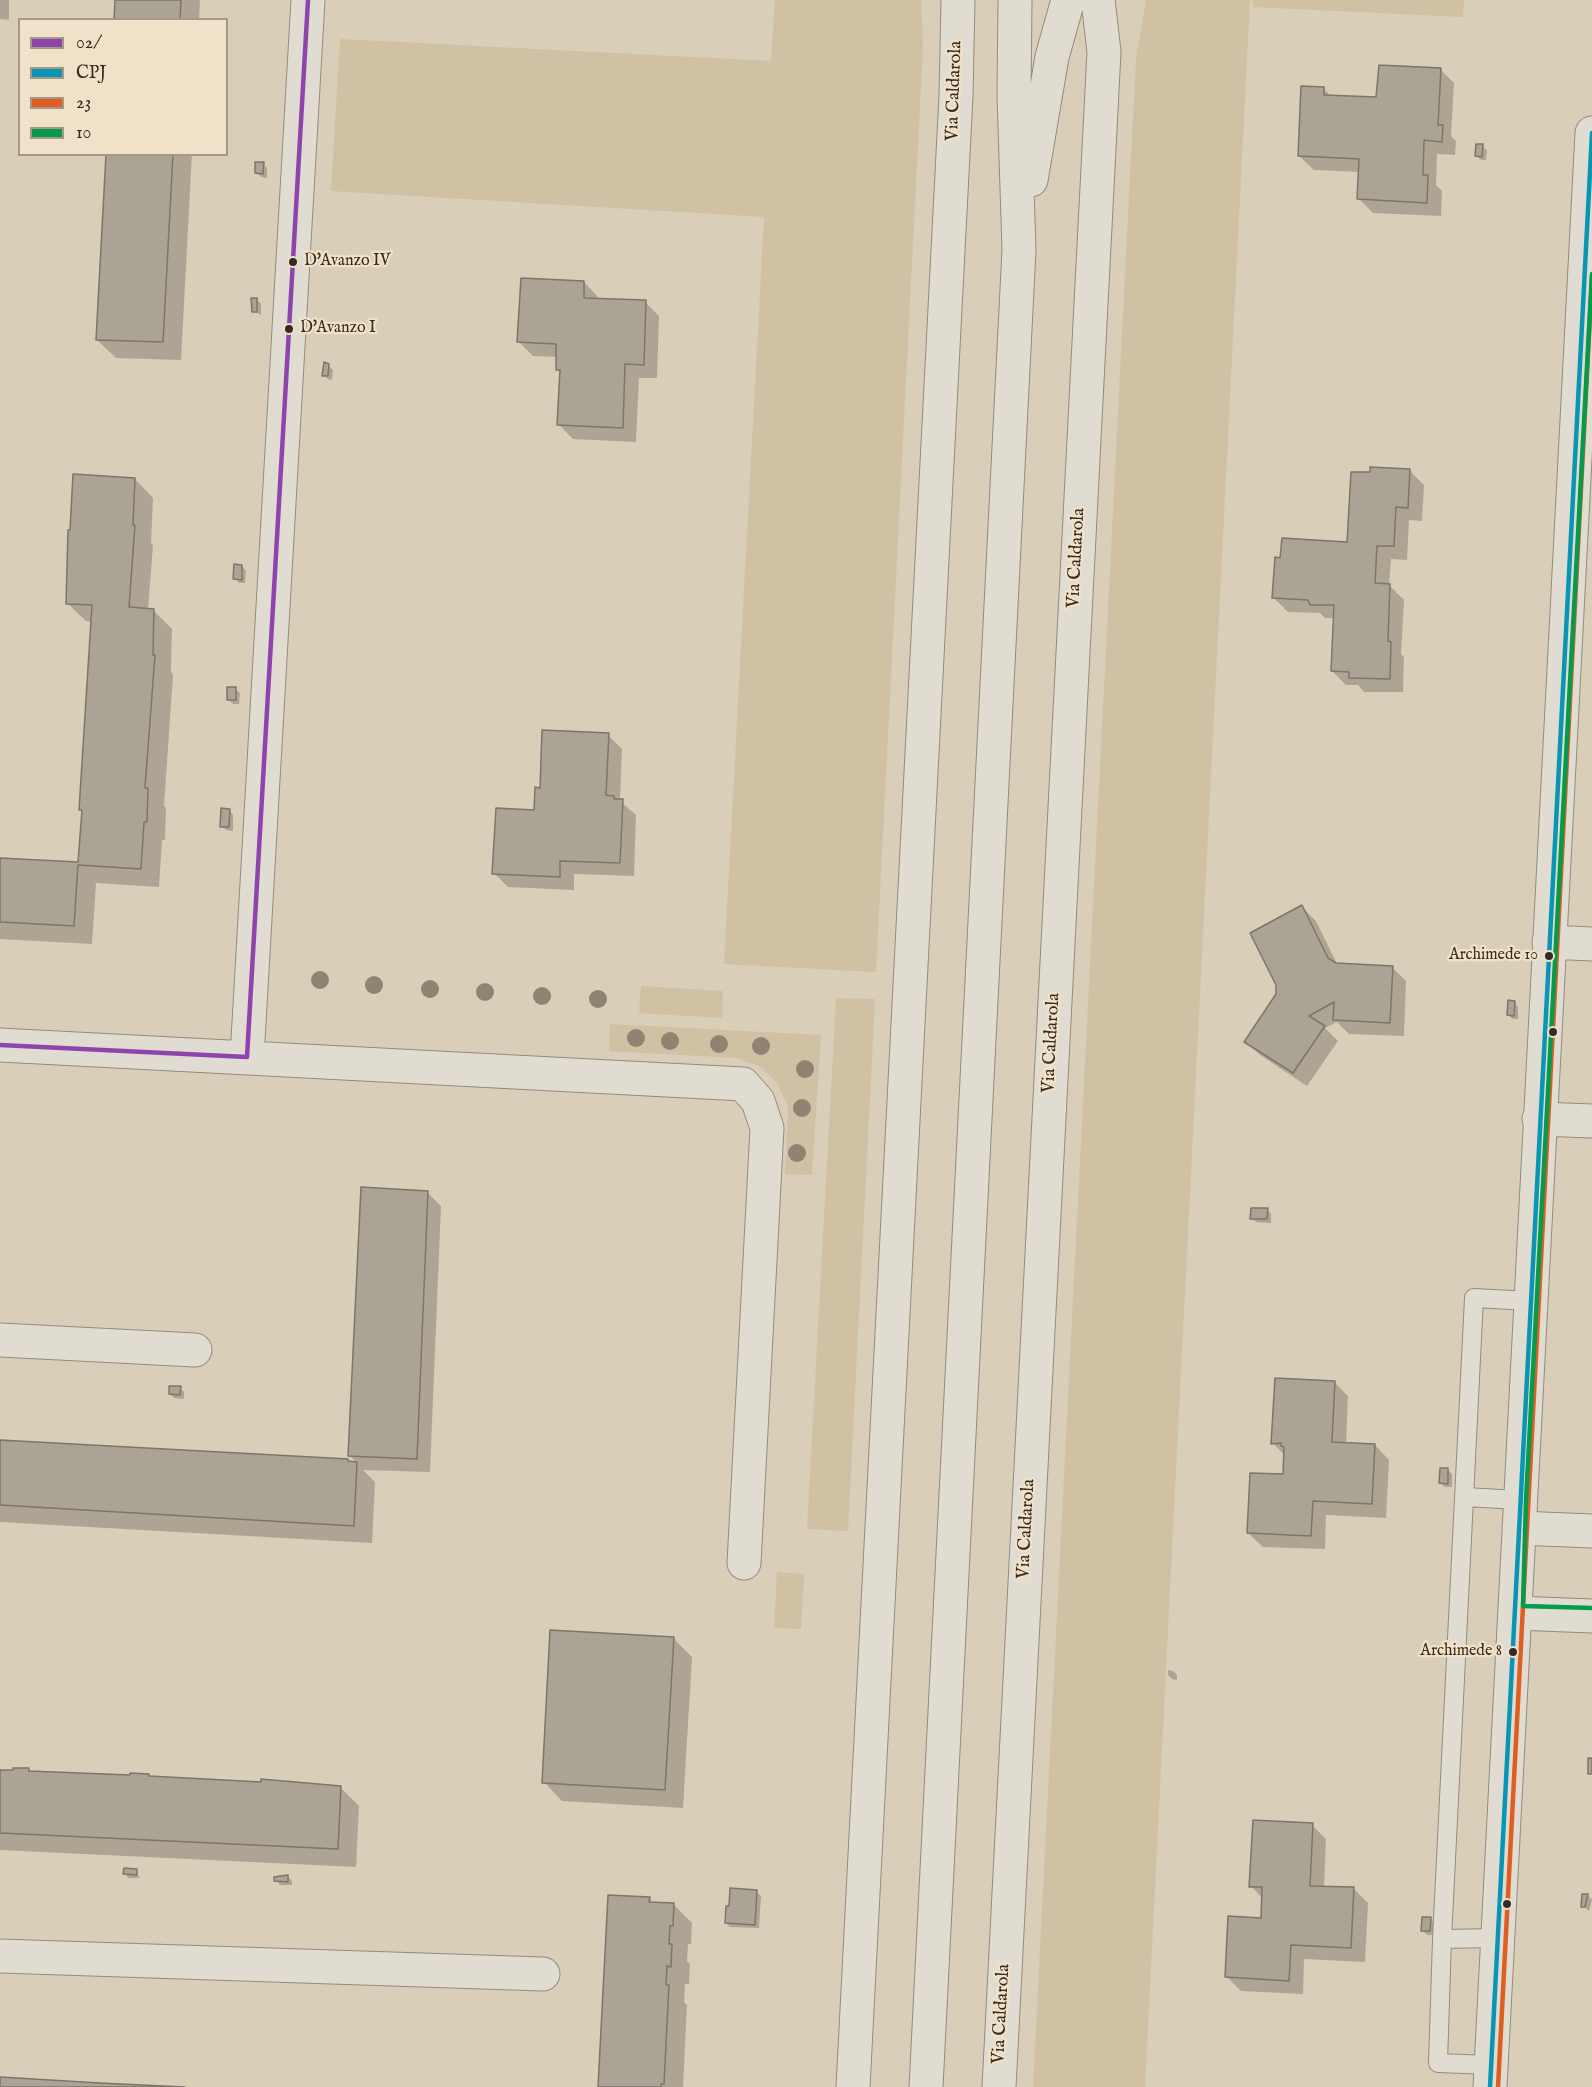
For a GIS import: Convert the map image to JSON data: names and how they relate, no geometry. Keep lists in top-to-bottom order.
{
  "streets": {
    "street": ["Via Caldarola"]
  },
  "places": [
    "D'Avanzo IV",
    "D'Avanzo I",
    "Archimede 10",
    "Archimede 8"
  ],
  "lines": [
    "transit line 02/",
    "transit line CPJ",
    "transit line 10",
    "transit line 23"
  ],
  "legend": [
    "02/",
    "CPJ",
    "23",
    "10"
  ]
}
